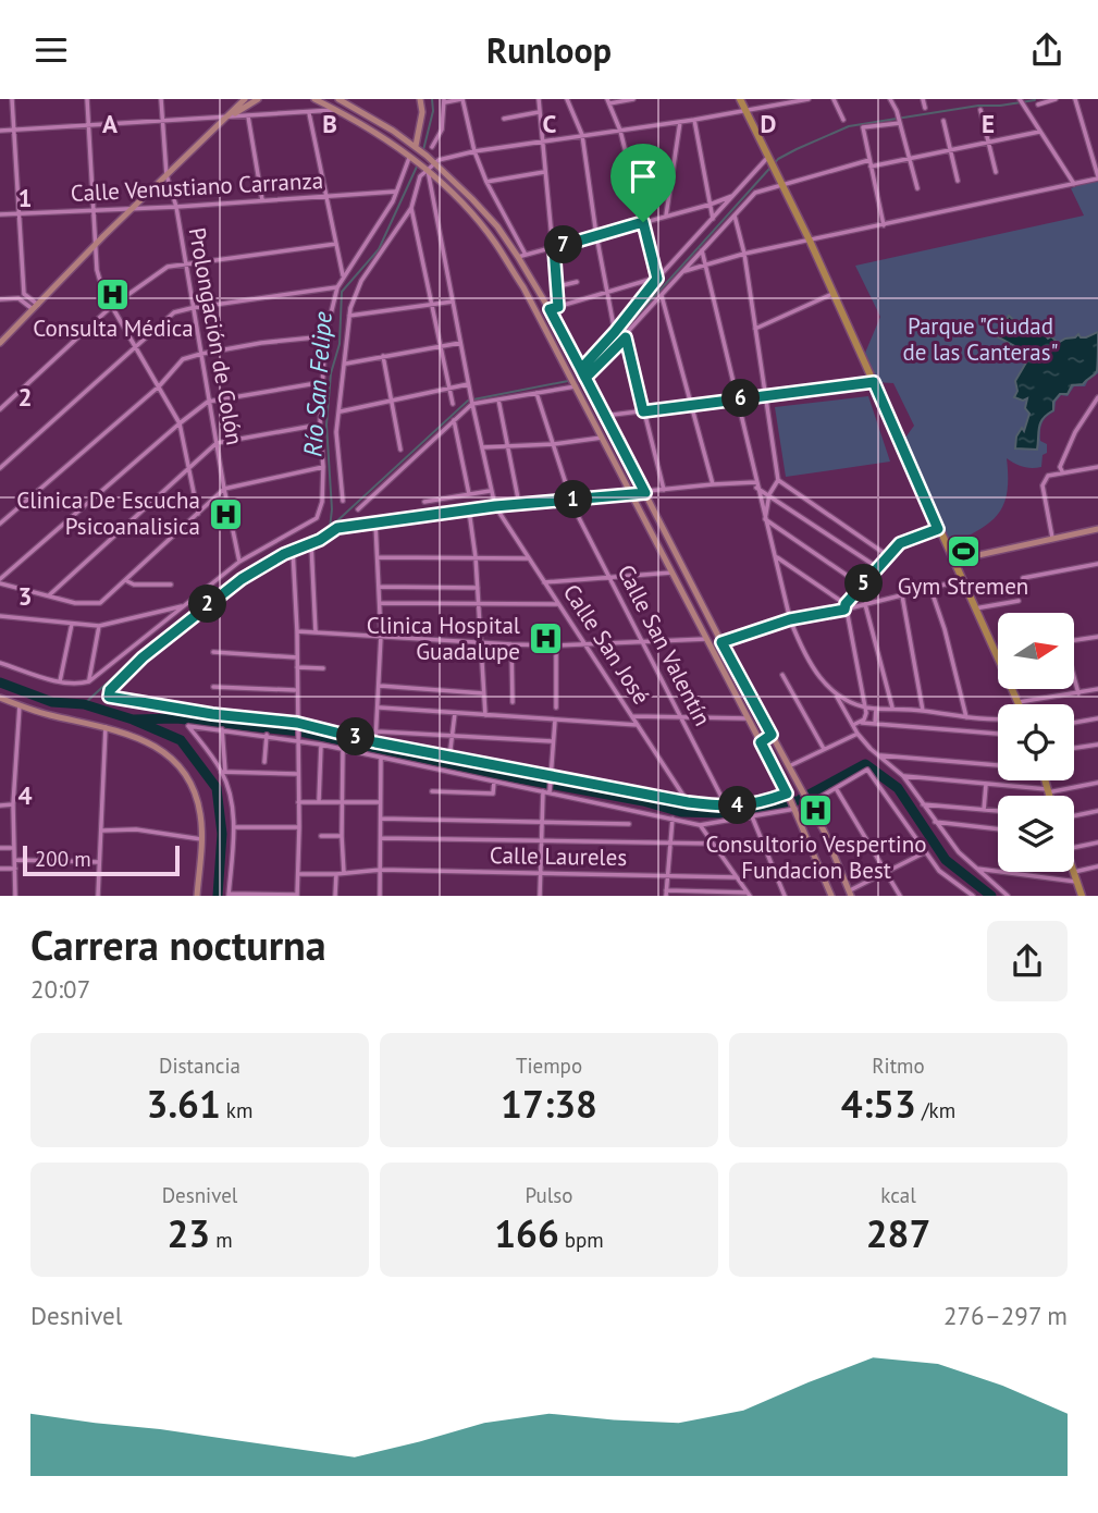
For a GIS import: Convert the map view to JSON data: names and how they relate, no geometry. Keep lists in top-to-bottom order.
{
  "streets": {
    "street": [
      "Calle Venustiano Carranza",
      "Prolongación de Colón",
      "Calle San José",
      "Calle San Valentín",
      "Calle Laureles"
    ]
  },
  "crossings": [
    ["Calle Venustiano Carranza", "Prolongación de Colón"]
  ],
  "water": ["Río San Felipe"],
  "parks": ["Parque \"Ciudad de las Canteras\""],
  "places": {
    "hospital": [
      "Consulta Médica",
      "Clinica De Escucha Psicoanalisica",
      "Clinica Hospital Guadalupe",
      "Consultorio Vespertino Fundacion Best"
    ],
    "sports": ["Gym Stremen"]
  },
  "scale_bar": "200 m",
  "north": "right",
  "page": {
    "header": "Runloop",
    "pins": [
      "7",
      "6",
      "1",
      "5",
      "2",
      "3",
      "4"
    ],
    "scale": "200 m",
    "heading": ["Carrera nocturna", "20:07"],
    "stats": [
      ["Distancia", "3.61 km"],
      ["Tiempo", "17:38"],
      ["Ritmo", "4:53 /km"],
      ["Desnivel", "23 m"],
      ["Pulso", "166 bpm"],
      ["kcal", "287"]
    ],
    "chart": ["Desnivel", "276–297 m"]
  },
  "grid": {
    "columns": [
      "A",
      "B",
      "C",
      "D",
      "E"
    ],
    "rows": [
      "1",
      "2",
      "3",
      "4"
    ]
  }
}
